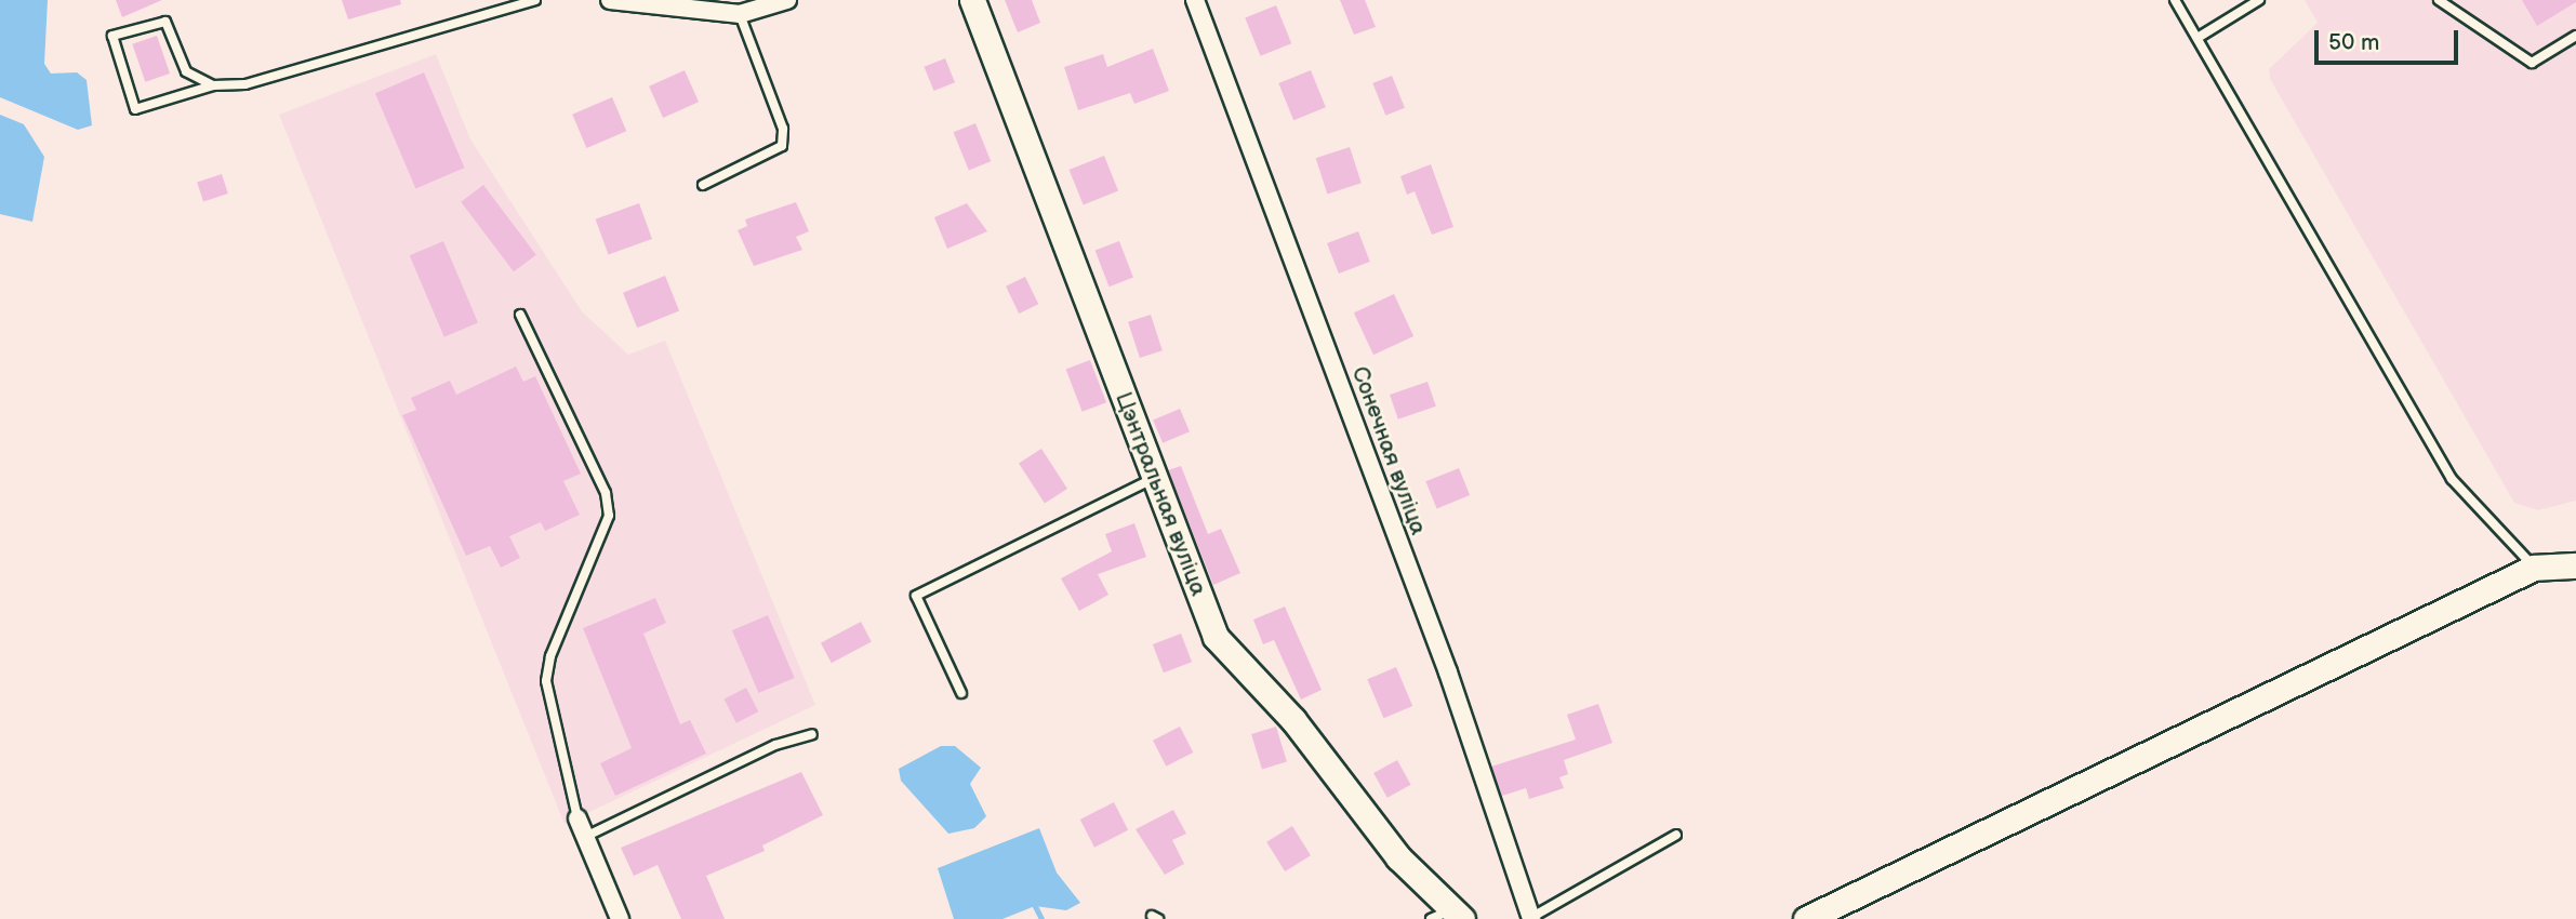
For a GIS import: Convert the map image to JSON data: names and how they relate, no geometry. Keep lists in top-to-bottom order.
{
  "streets": {
    "street": ["Сонечная вуліца", "Цэнтральная вуліца"]
  },
  "scale_bar": "50 m"
}
